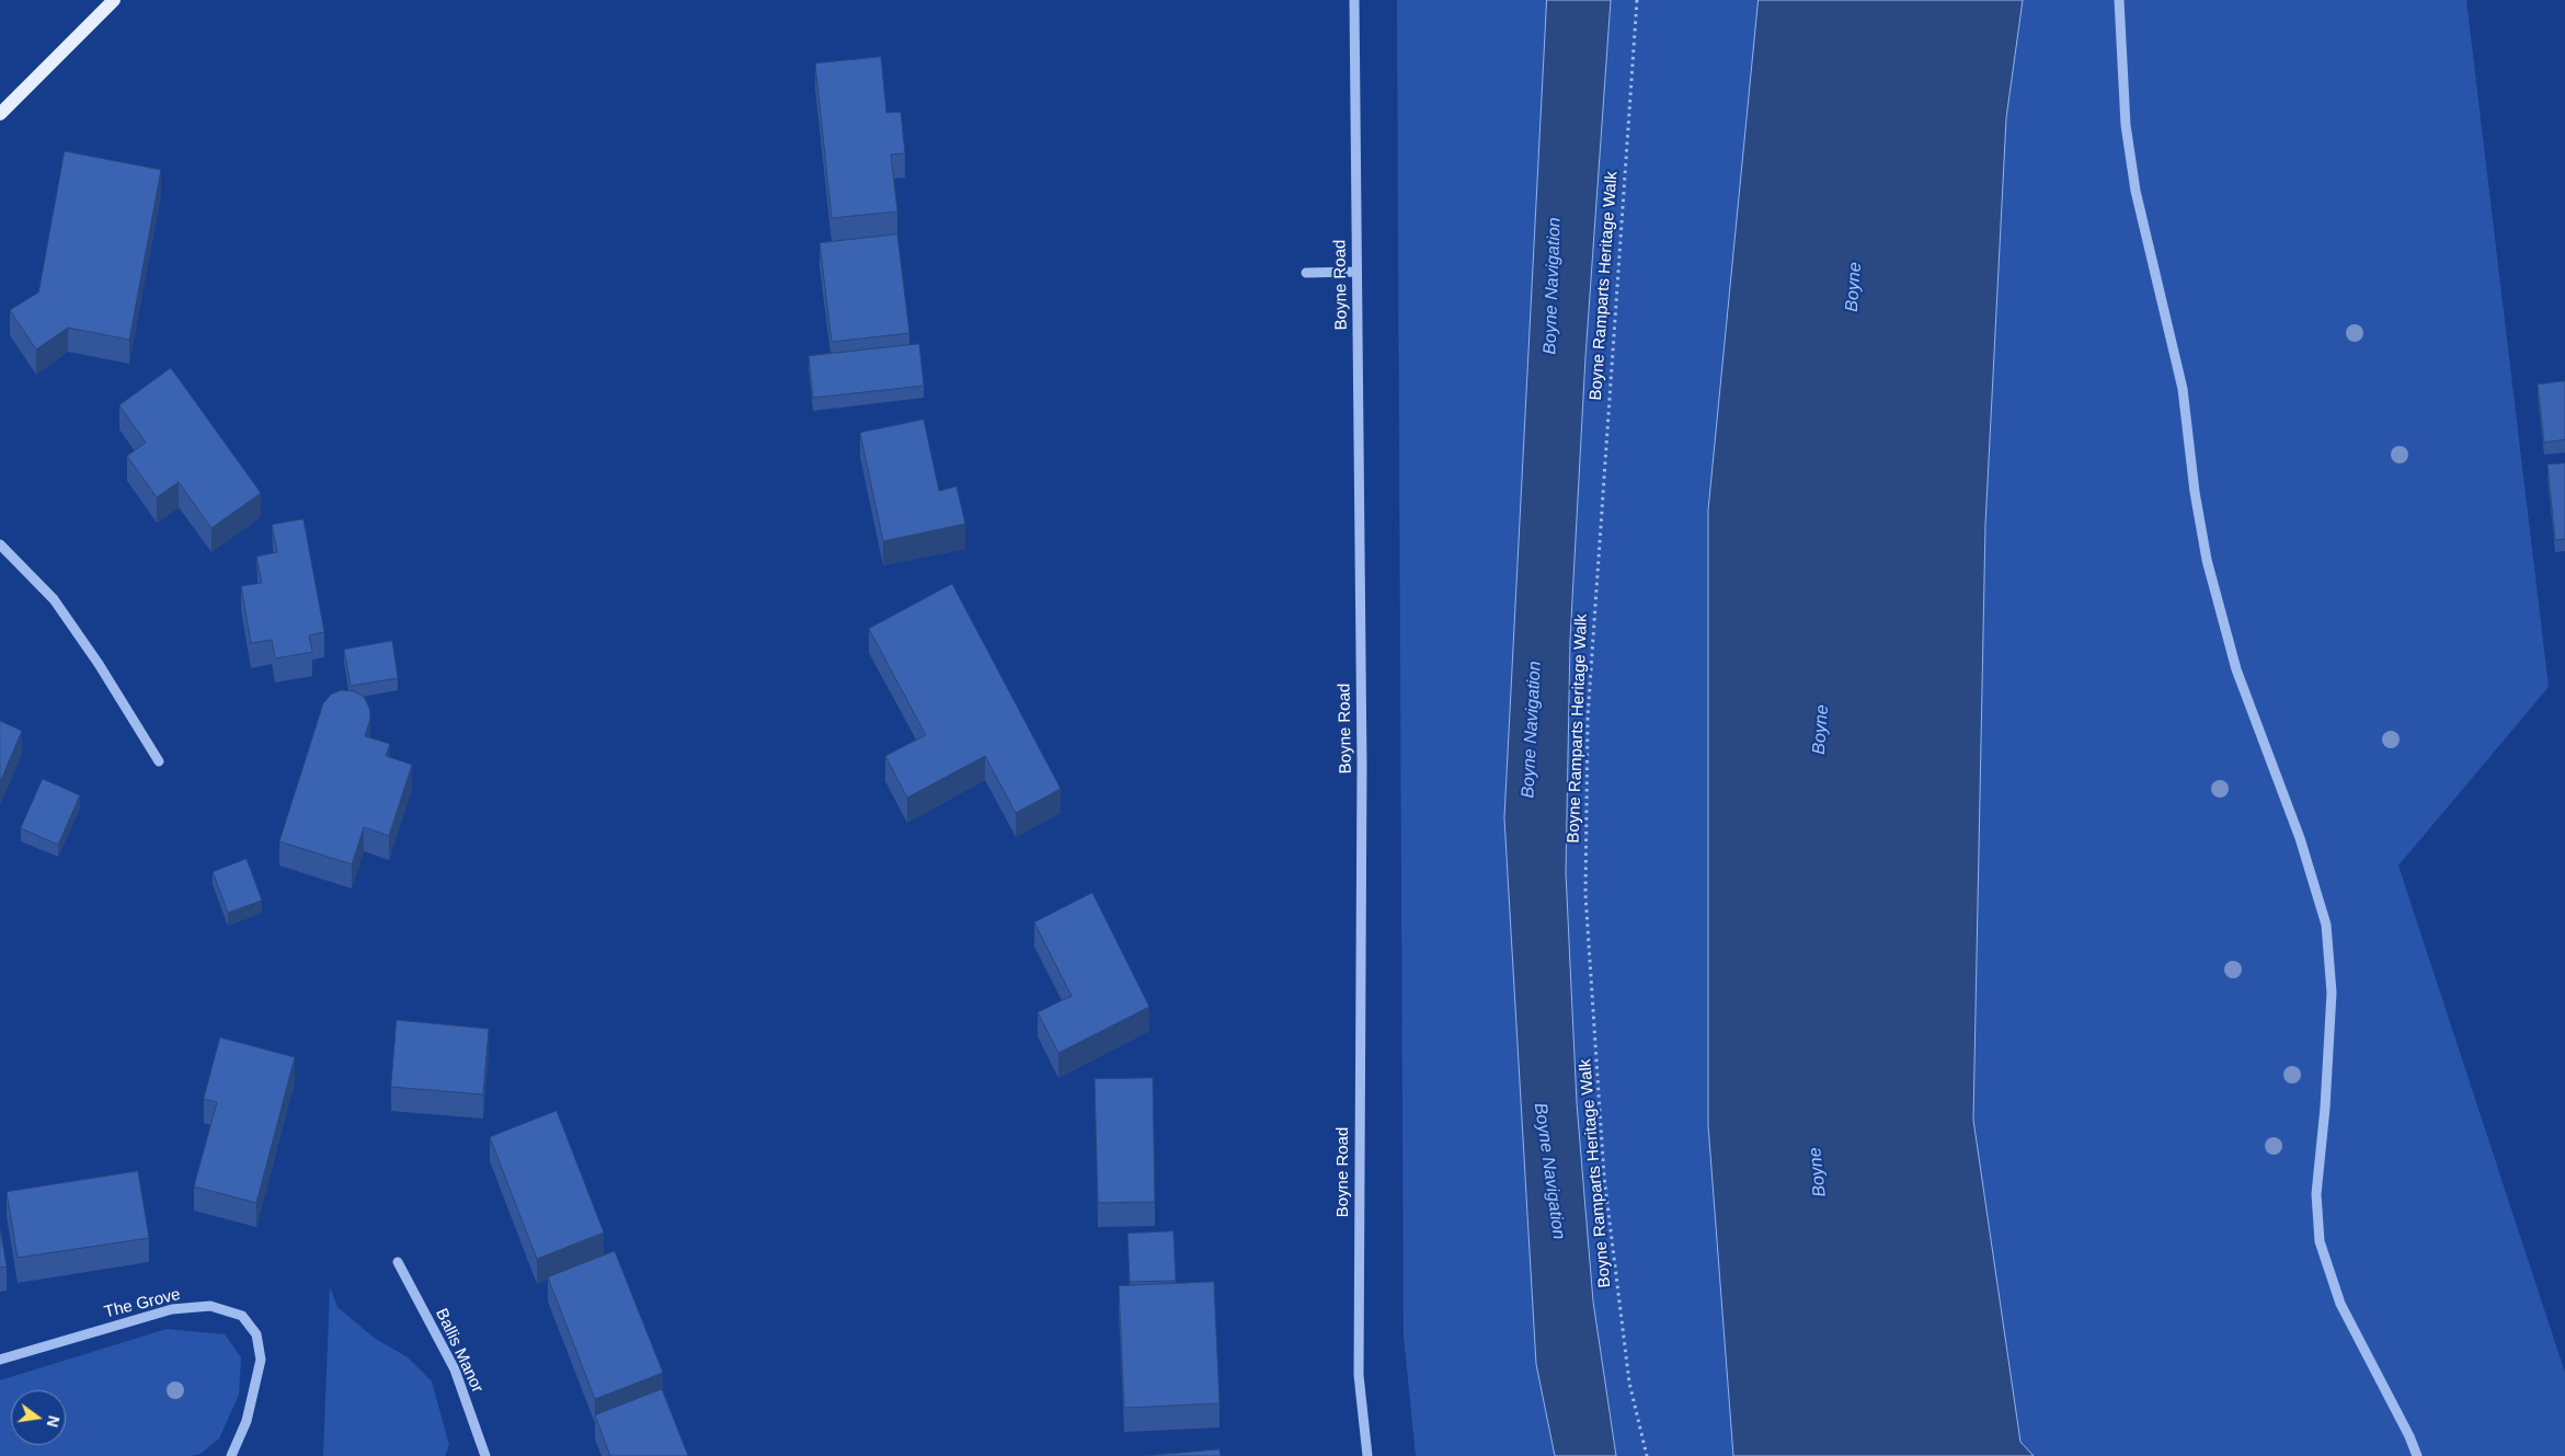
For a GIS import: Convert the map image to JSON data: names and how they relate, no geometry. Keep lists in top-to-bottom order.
{
  "streets": {
    "street": ["Boyne Road", "The Grove", "Ballis Manor"],
    "path": ["Boyne Ramparts Heritage Walk"]
  },
  "water": ["Boyne Navigation", "Boyne"],
  "north": "right"
}
